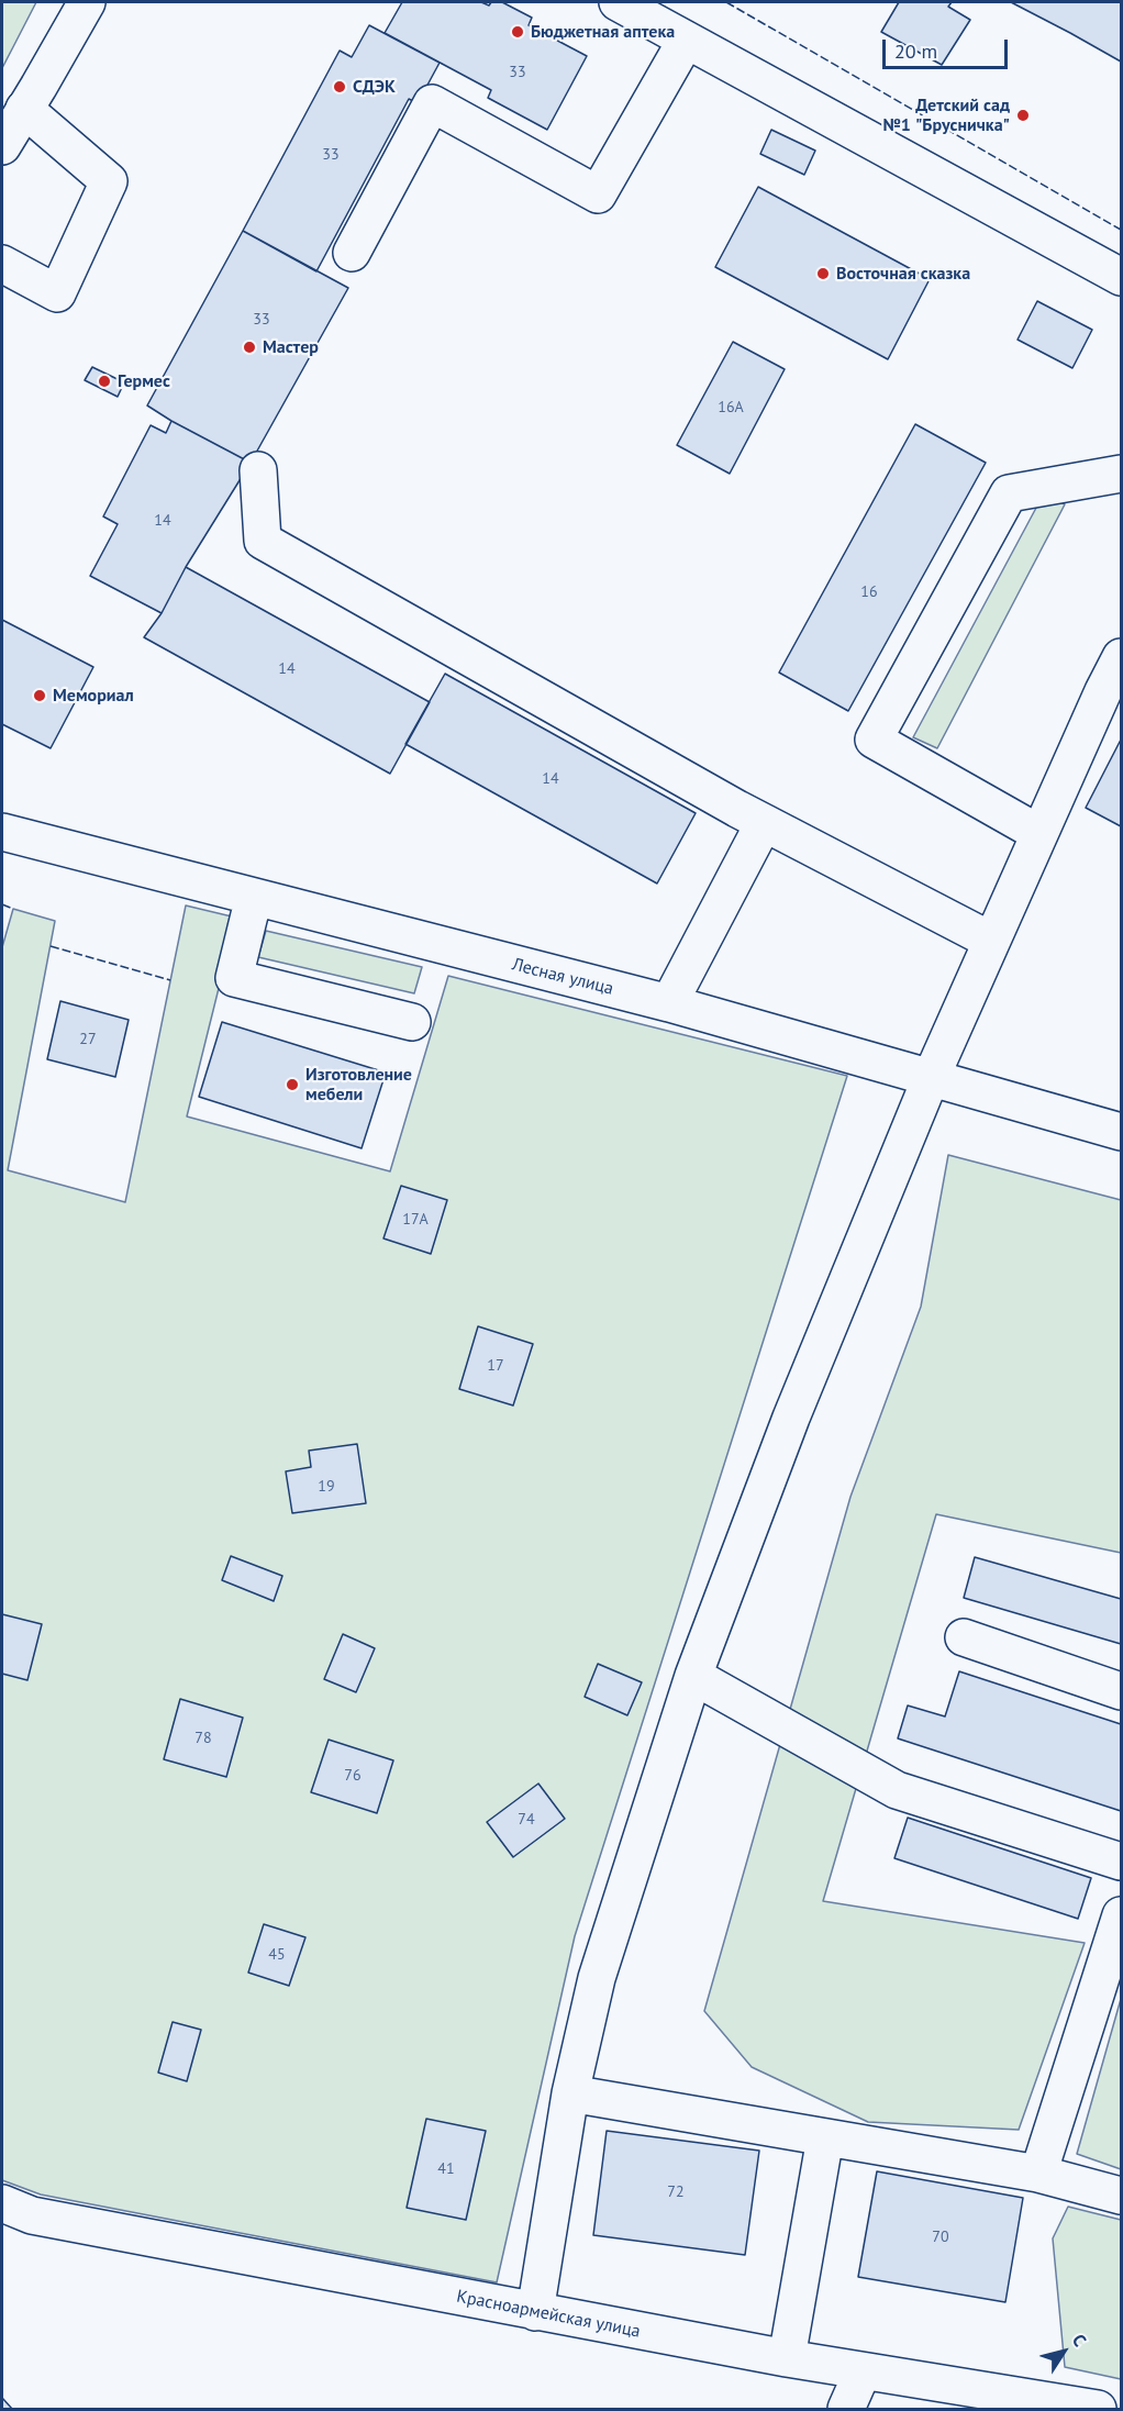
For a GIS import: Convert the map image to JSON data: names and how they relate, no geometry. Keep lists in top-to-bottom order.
{
  "streets": {
    "street": ["Лесная улица", "Красноармейская улица"]
  },
  "places": [
    "Бюджетная аптека",
    "СДЭК",
    "Детский сад №1 \"Брусничка\"",
    "Восточная сказка",
    "Мастер",
    "Гермес",
    "Мемориал",
    "Изготовление мебели"
  ],
  "house_numbers": [
    "33",
    "33",
    "33",
    "16А",
    "14",
    "16",
    "14",
    "14",
    "27",
    "17А",
    "17",
    "19",
    "78",
    "76",
    "74",
    "45",
    "41",
    "72",
    "70"
  ],
  "scale_bar": "20 m",
  "north": "top right"
}
